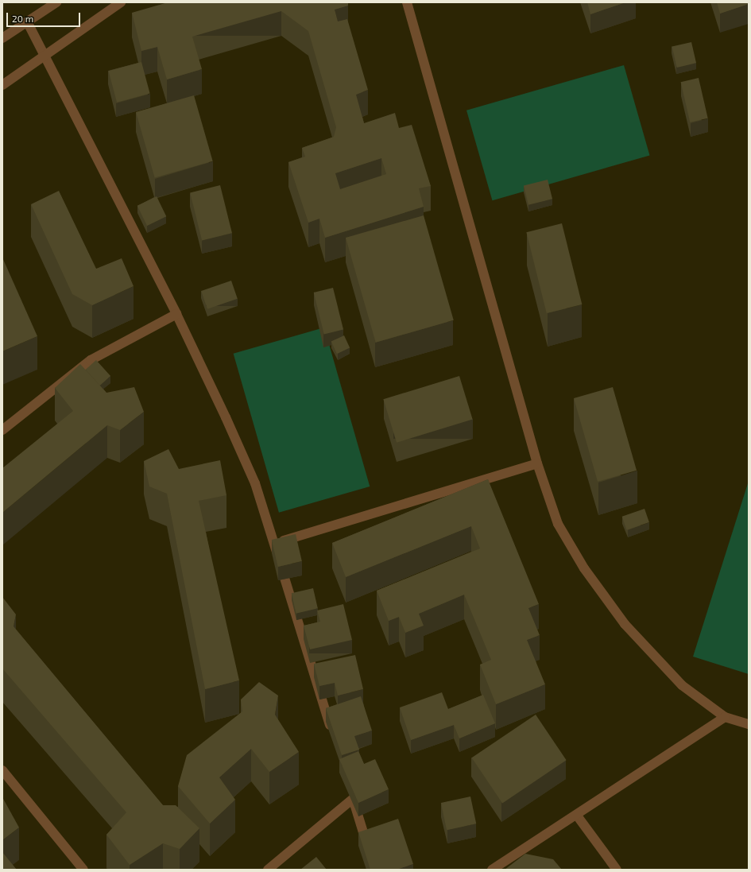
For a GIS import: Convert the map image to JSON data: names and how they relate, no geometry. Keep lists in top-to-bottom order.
{
  "scale_bar": "20 m"
}
